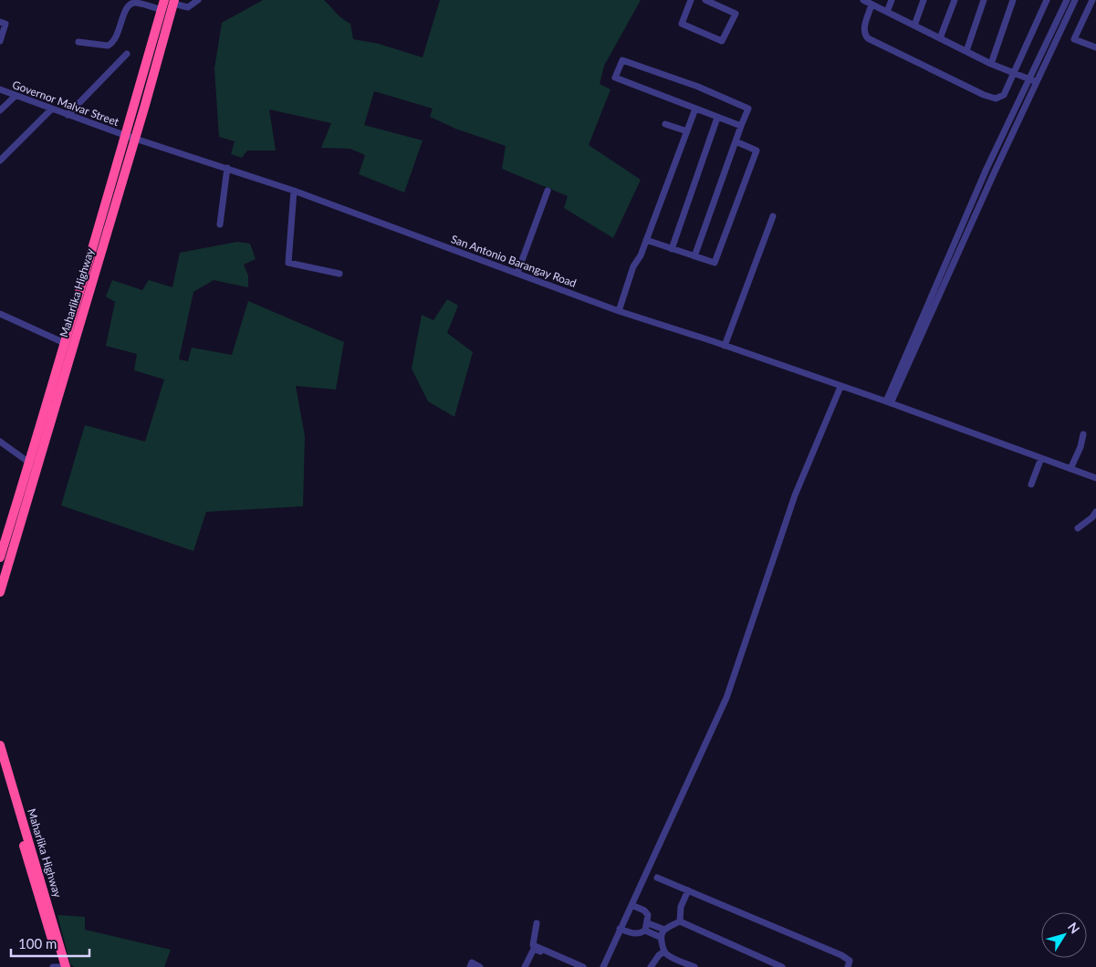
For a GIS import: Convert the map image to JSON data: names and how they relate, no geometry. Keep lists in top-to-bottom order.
{
  "streets": {
    "highway": ["Maharlika Highway"],
    "street": ["Governor Malvar Street", "San Antonio Barangay Road"]
  },
  "crossings": [
    ["Governor Malvar Street", "San Antonio Barangay Road"],
    ["Governor Malvar Street", "Maharlika Highway"],
    ["San Antonio Barangay Road", "Maharlika Highway"]
  ],
  "scale_bar": "100 m",
  "north": "top right"
}
